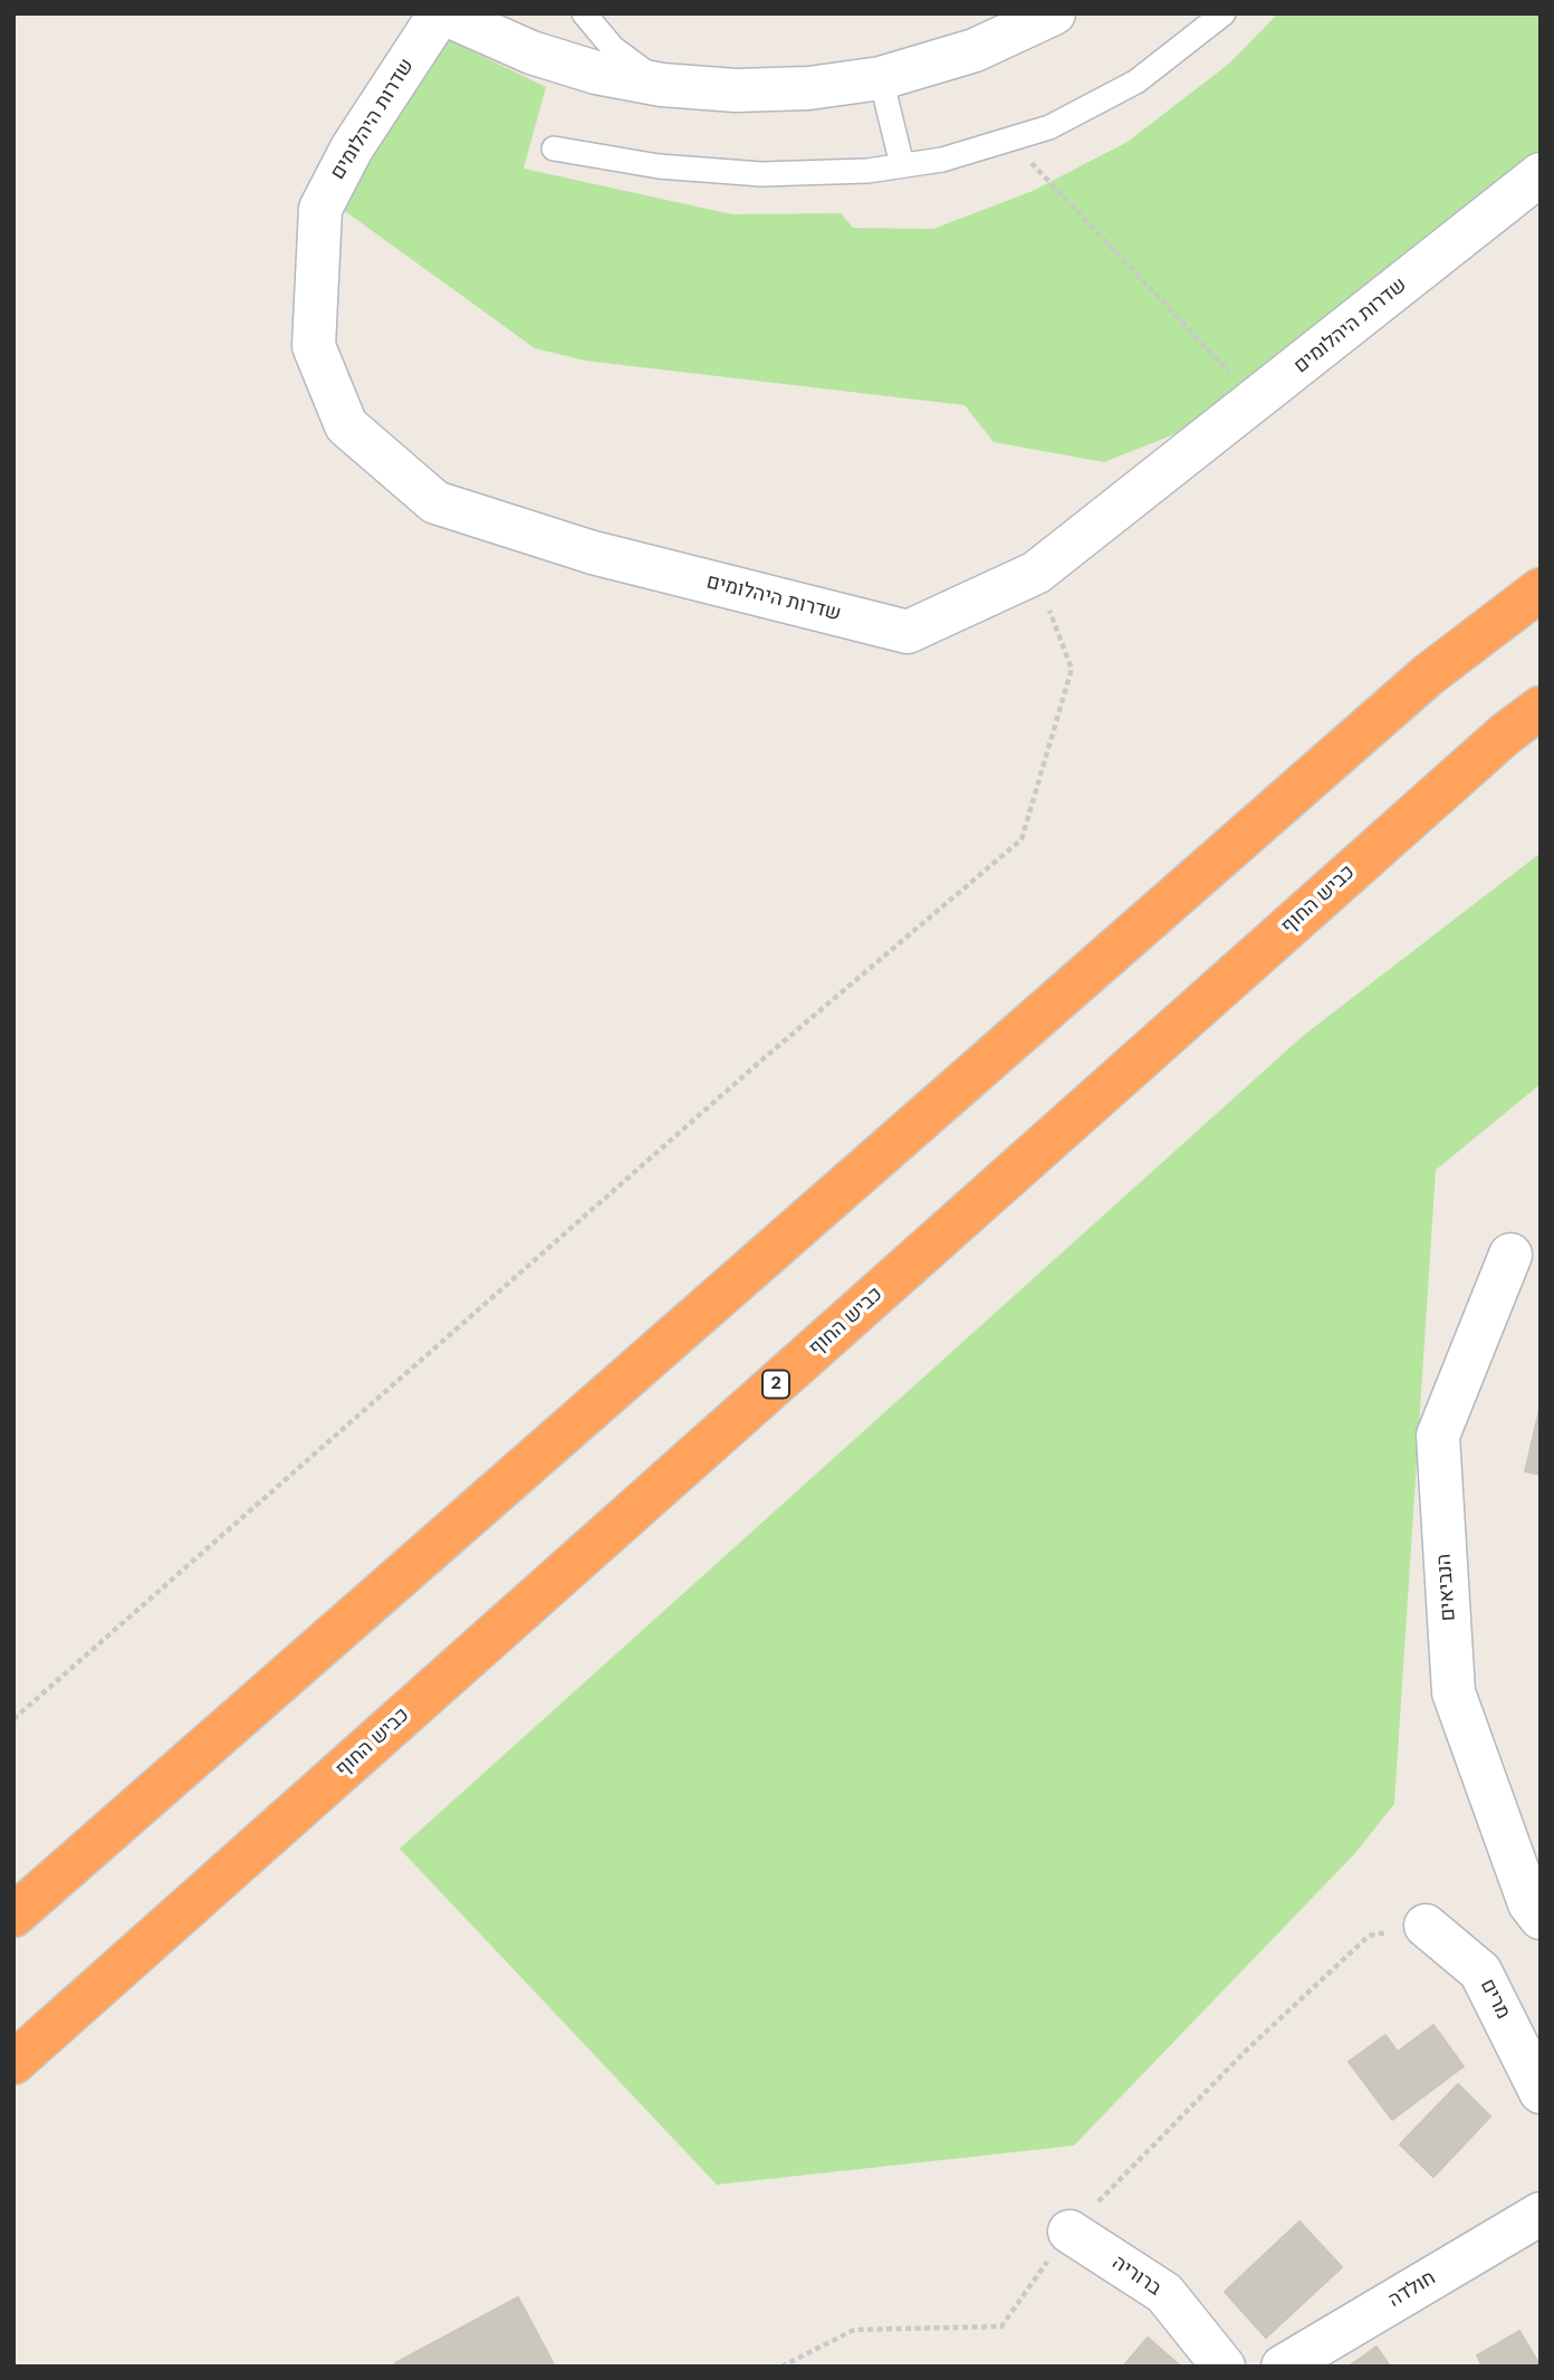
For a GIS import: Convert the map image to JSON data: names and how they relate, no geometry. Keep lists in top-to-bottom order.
{
  "streets": {
    "highway": ["כביש החוף", "2"],
    "street": [
      "שדרות היהלומים",
      "הנביאים",
      "מרים",
      "ברוריה",
      "חולדה"
    ]
  }
}
